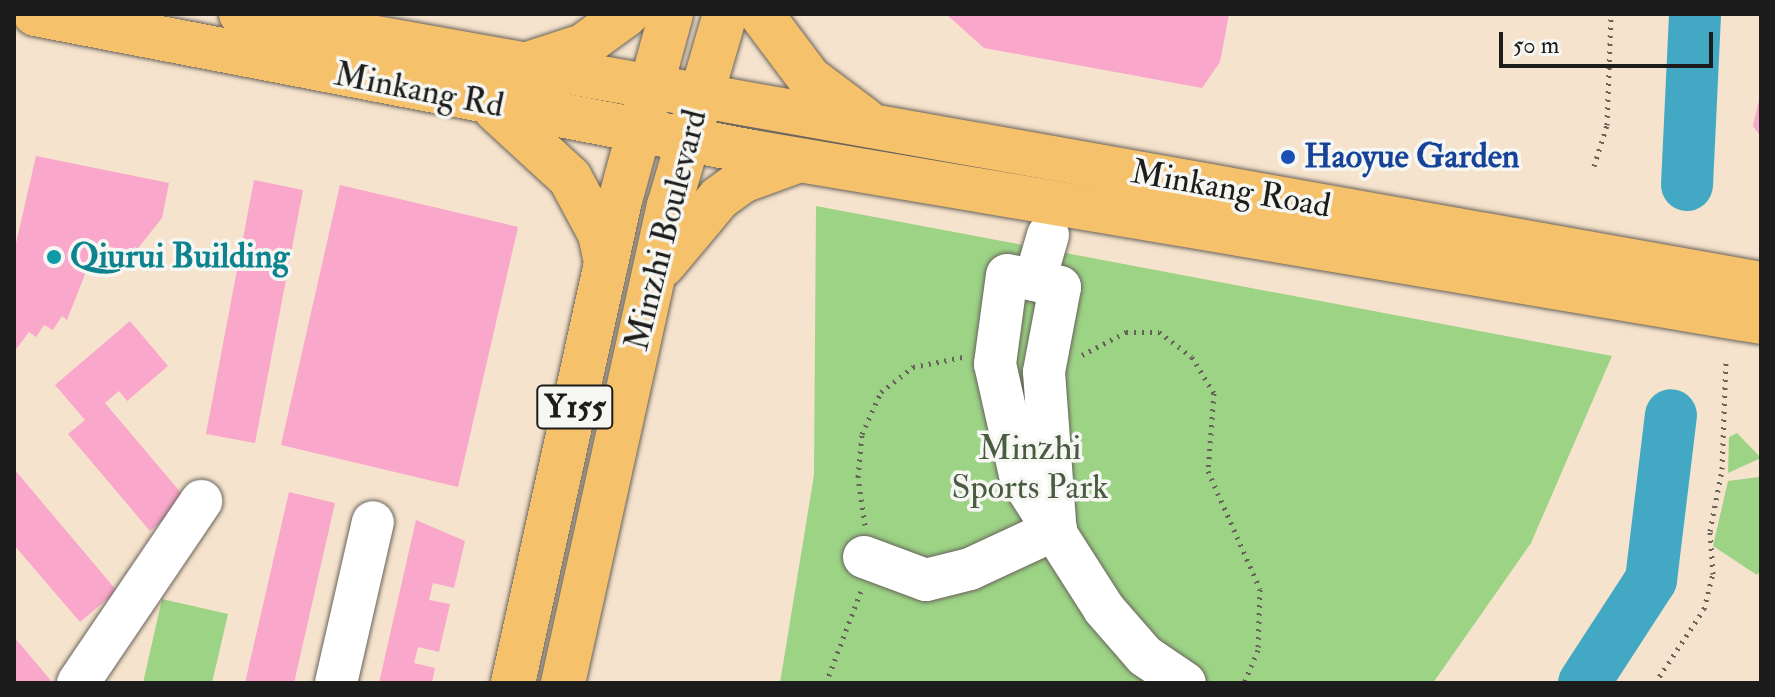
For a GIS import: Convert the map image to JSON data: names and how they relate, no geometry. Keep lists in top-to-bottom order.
{
  "streets": {
    "main road": [
      "Minkang Rd",
      "Minkang Road",
      "Minzhi Boulevard",
      "Y155"
    ]
  },
  "crossings": [
    ["Minkang Rd", "Minkang Road"],
    ["Minkang Rd", "Minzhi Boulevard"],
    ["Minkang Road", "Minzhi Boulevard"]
  ],
  "parks": ["Minzhi Sports Park"],
  "places": ["Haoyue Garden", "Qiurui Building"],
  "scale_bar": "50 m"
}
